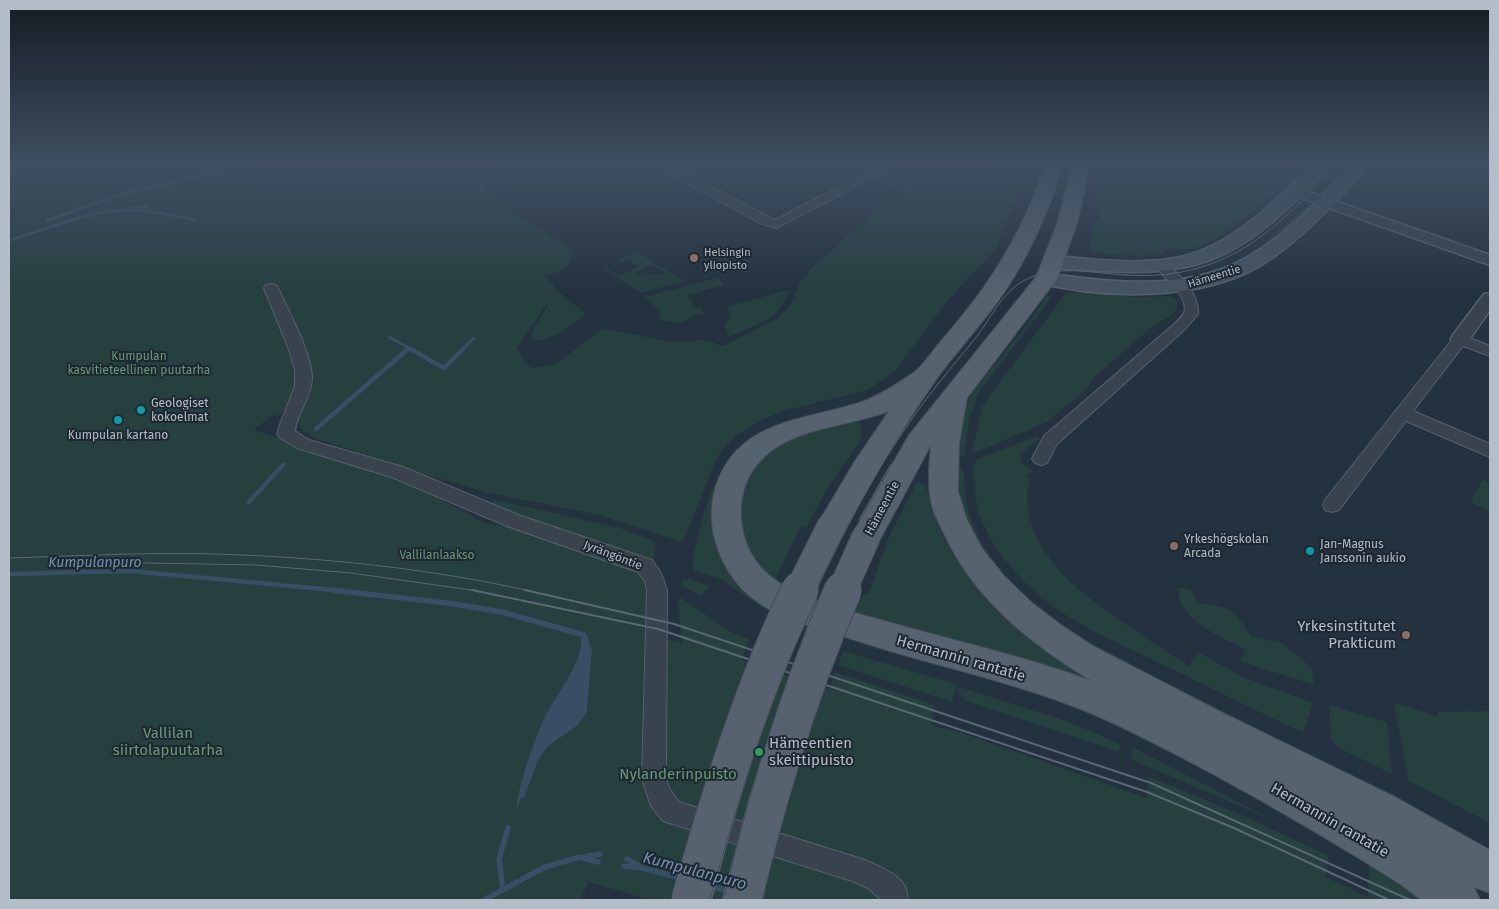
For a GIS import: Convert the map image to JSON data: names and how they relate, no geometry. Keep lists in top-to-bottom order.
{
  "streets": {
    "main road": ["Hämeentie", "Hermannin rantatie"],
    "street": ["Jyrängöntie"]
  },
  "crossings": [
    ["Hämeentie", "Hermannin rantatie"]
  ],
  "water": ["Kumpulanpuro"],
  "parks": [
    "Kumpulan kasvitieteellinen puutarha",
    "Vallilanlaakso",
    "Vallilan siirtolapuutarha",
    "Nylanderinpuisto"
  ],
  "places": [
    "Helsingin yliopisto",
    "Geologiset kokoelmat",
    "Kumpulan kartano",
    "Yrkeshögskolan Arcada",
    "Jan-Magnus Janssonin aukio",
    "Yrkesinstitutet Prakticum",
    "Hämeentien skeittipuisto"
  ]
}
